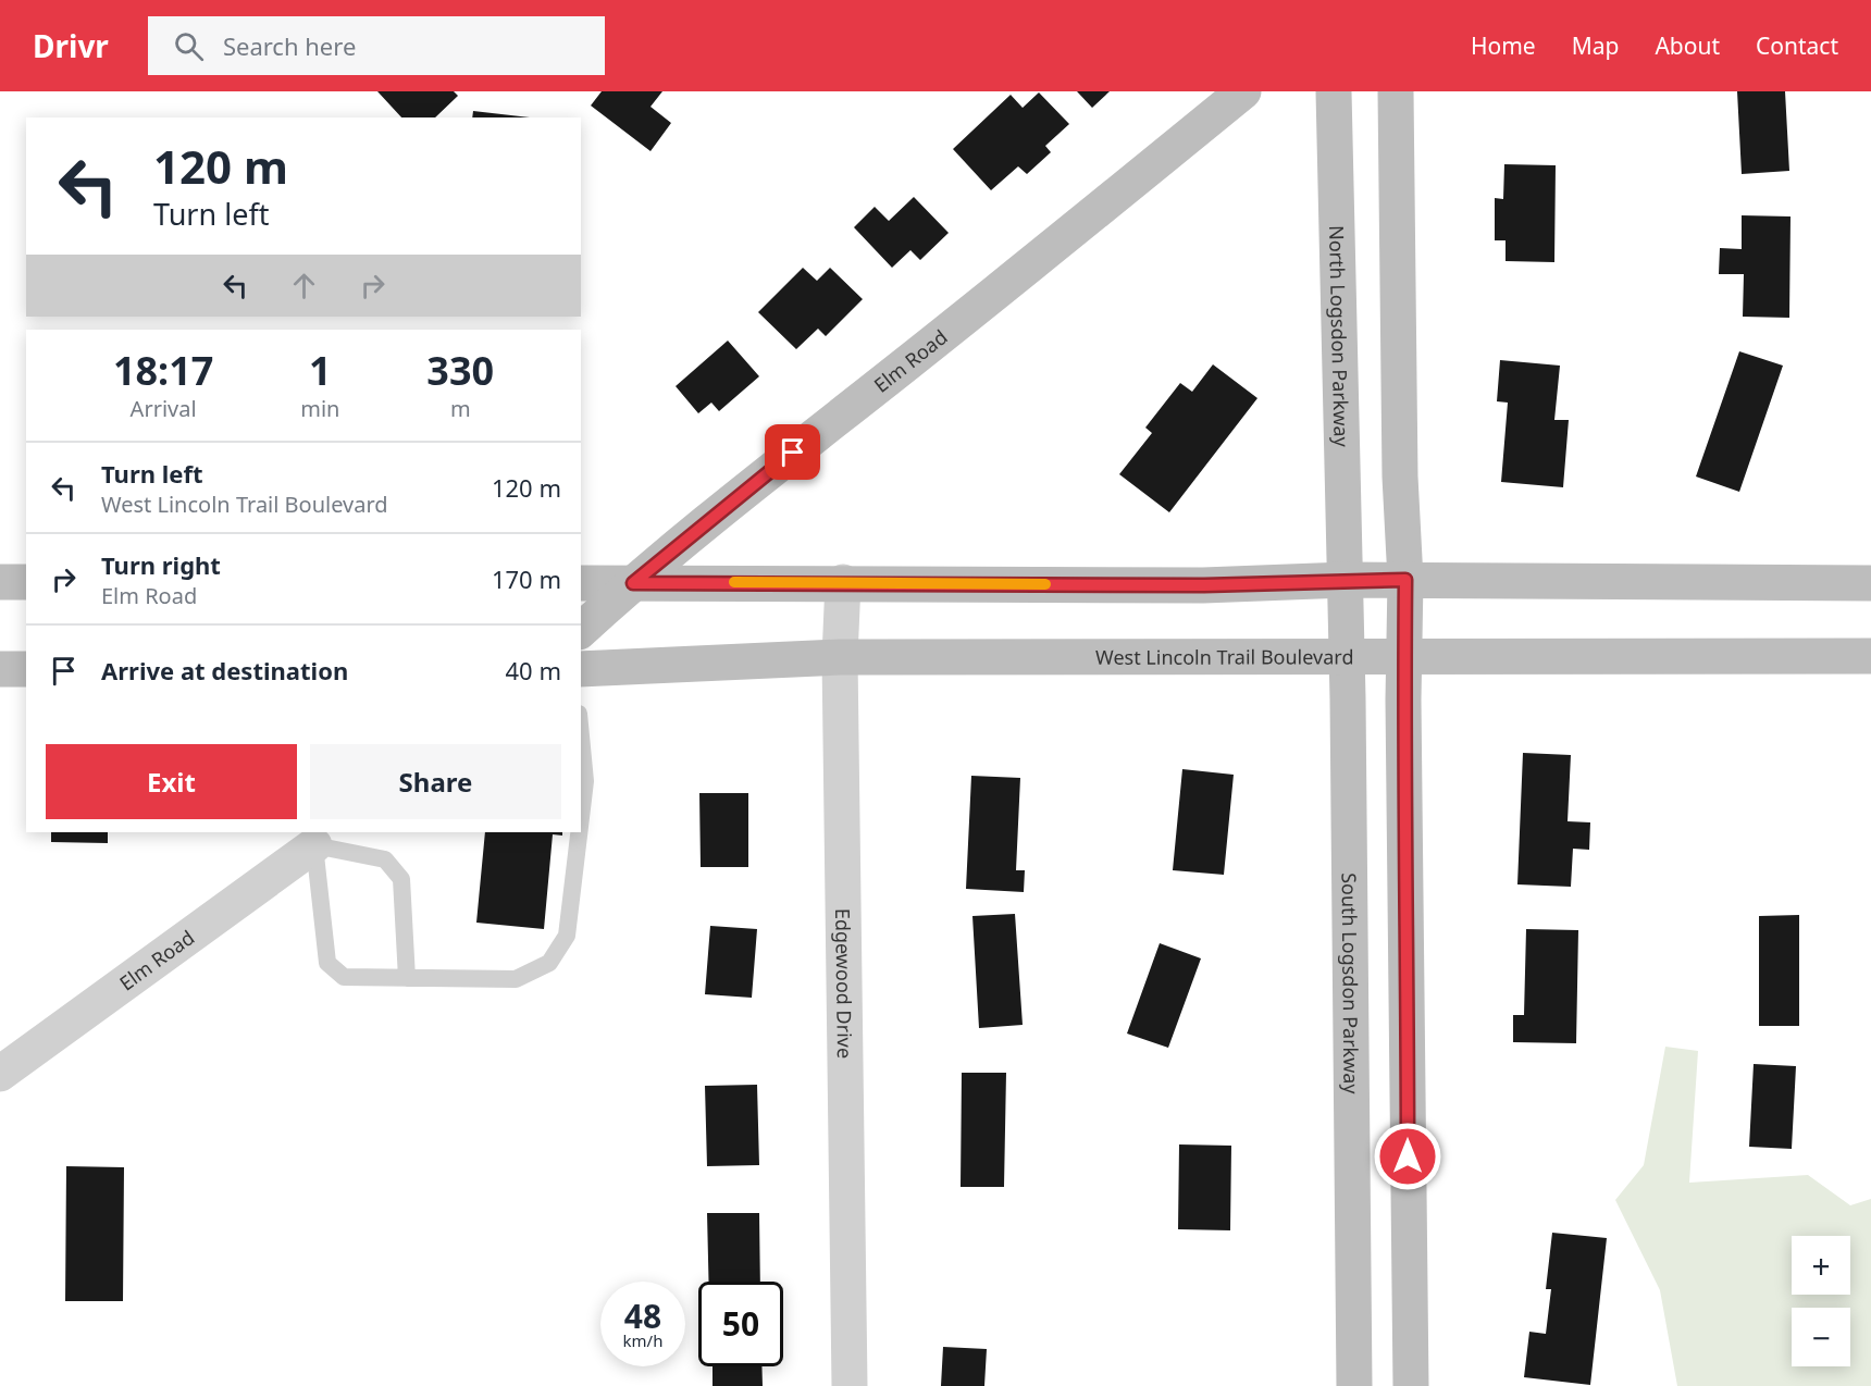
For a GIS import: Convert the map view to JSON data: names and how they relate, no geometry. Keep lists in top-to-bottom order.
{
  "streets": {
    "main road": [
      "North Logsdon Parkway",
      "Elm Road",
      "West Lincoln Trail Boulevard",
      "South Logsdon Parkway"
    ],
    "street": ["Edgewood Drive"]
  },
  "crossings": [
    ["North Logsdon Parkway", "South Logsdon Parkway"],
    ["West Lincoln Trail Boulevard", "Edgewood Drive"],
    ["West Lincoln Trail Boulevard", "South Logsdon Parkway"]
  ],
  "page": {
    "header": "Drivr",
    "search": "Search here",
    "nav": [
      "Home",
      "Map",
      "About",
      "Contact"
    ],
    "turn": ["120 m", "Turn left"],
    "eta": [
      "18:17",
      "Arrival",
      "1",
      "min",
      "330",
      "m"
    ],
    "list": [
      {
        "name": "Turn left",
        "note": "West Lincoln Trail Boulevard",
        "value": "120 m"
      },
      {
        "name": "Turn right",
        "note": "Elm Road",
        "value": "170 m"
      },
      {
        "name": "Arrive at destination",
        "value": "40 m"
      }
    ],
    "buttons": ["Exit", "Share"],
    "map_buttons": ["+", "−"],
    "speed": "48 km/h",
    "limit": "50"
  }
}
